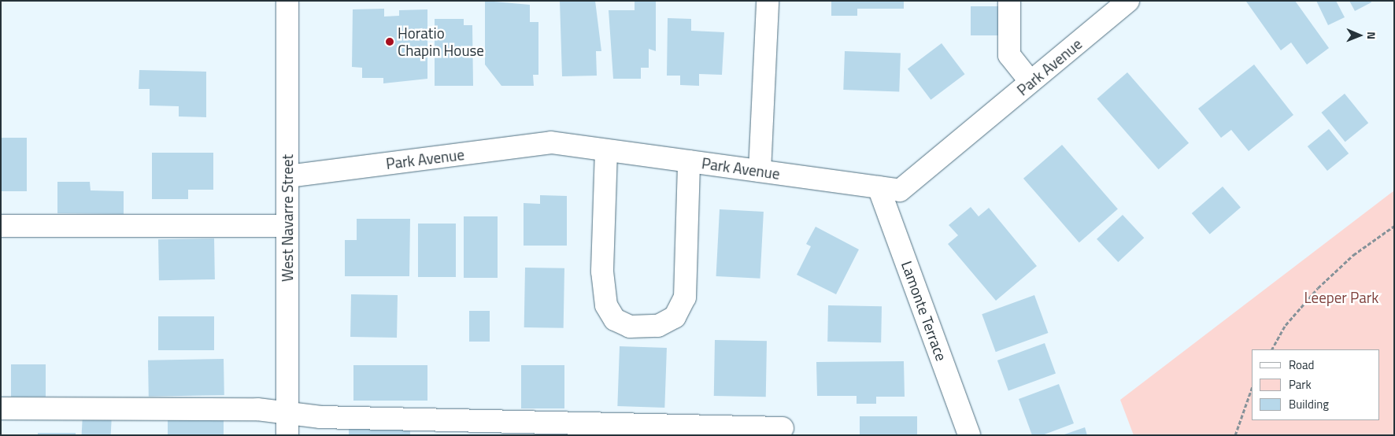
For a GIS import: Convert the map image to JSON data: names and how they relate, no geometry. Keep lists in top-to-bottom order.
{
  "streets": {
    "street": ["Park Avenue", "West Navarre Street", "Lamonte Terrace"]
  },
  "crossings": [
    ["Park Avenue", "West Navarre Street"],
    ["Park Avenue", "Lamonte Terrace"]
  ],
  "parks": ["Leeper Park"],
  "places": ["Horatio Chapin House"],
  "legend": ["Road", "Park", "Building"],
  "north": "right"
}
